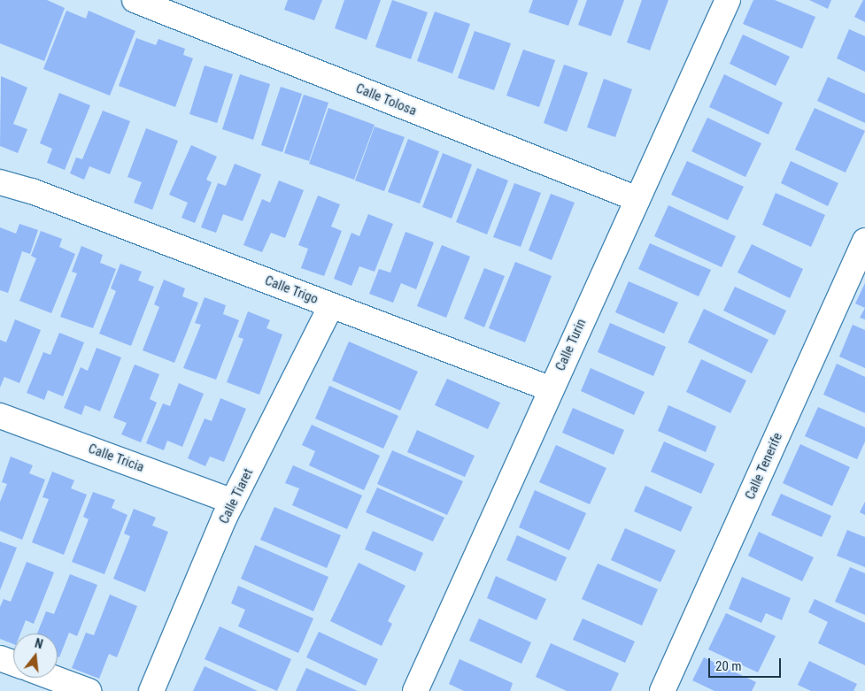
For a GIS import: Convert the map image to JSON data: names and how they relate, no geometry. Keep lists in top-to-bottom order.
{
  "streets": {
    "street": [
      "Calle Tolosa",
      "Calle Trigo",
      "Calle Turin",
      "Calle Tricia",
      "Calle Tenerife",
      "Calle Tiaret"
    ]
  },
  "crossings": [
    ["Calle Tolosa", "Calle Turin"],
    ["Calle Trigo", "Calle Turin"],
    ["Calle Trigo", "Calle Tiaret"],
    ["Calle Tricia", "Calle Tiaret"]
  ],
  "scale_bar": "20 m",
  "north": "top"
}
